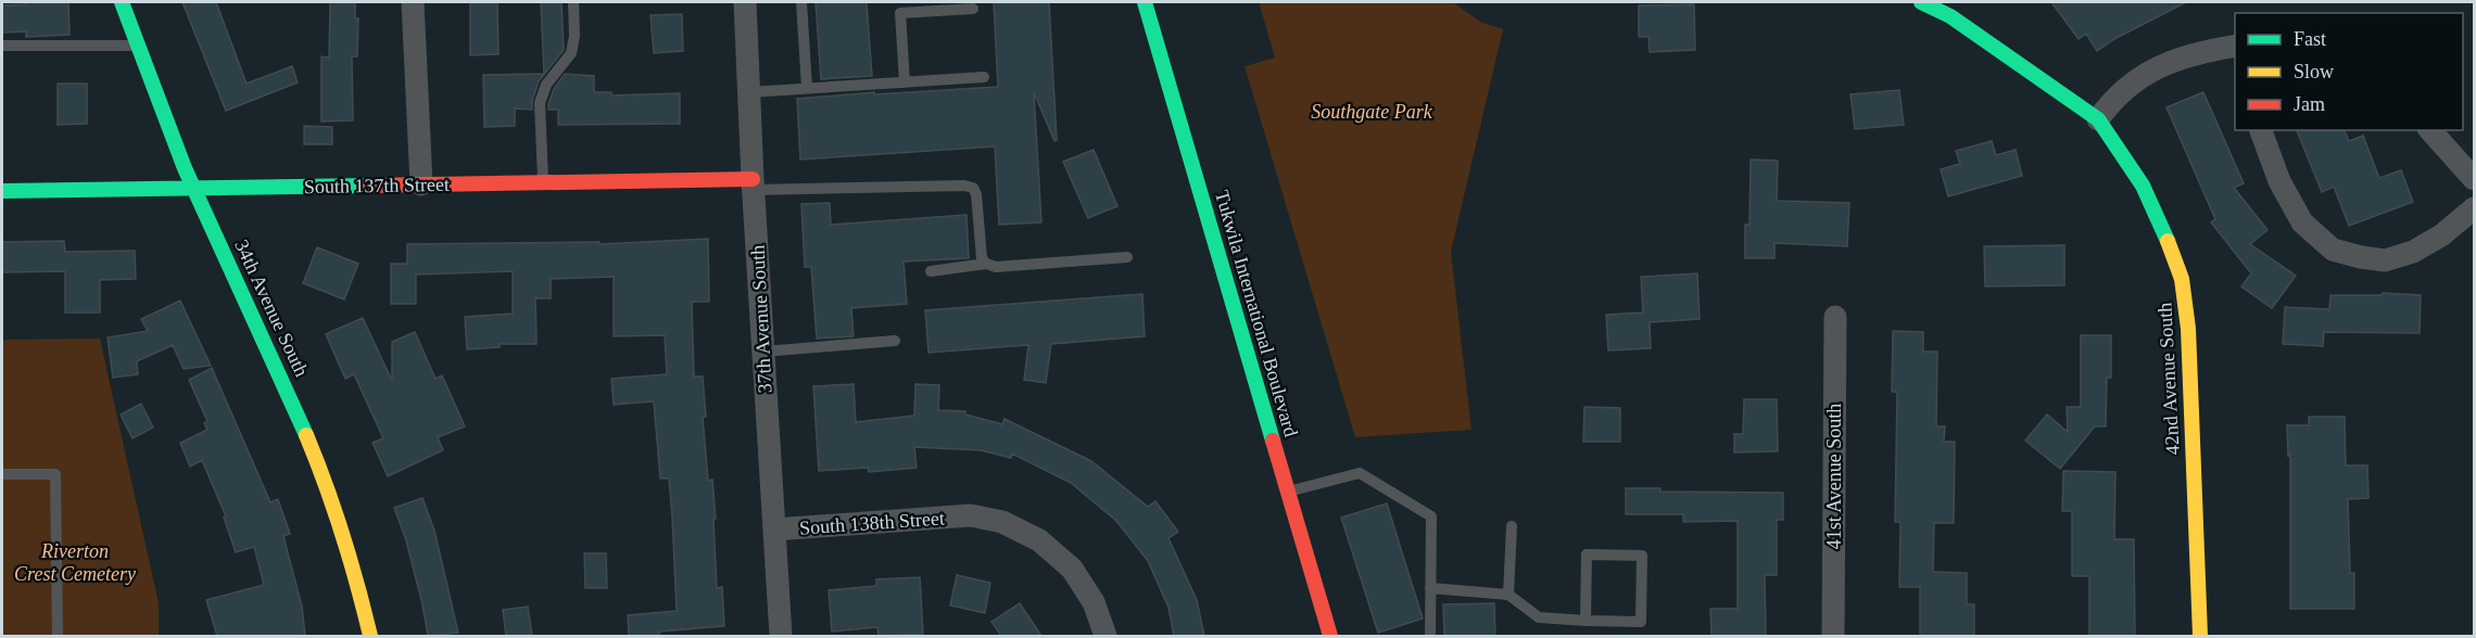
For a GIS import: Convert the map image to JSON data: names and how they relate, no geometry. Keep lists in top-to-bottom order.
{
  "streets": {
    "street": [
      "South 137th Street",
      "34th Avenue South",
      "Tukwila International Boulevard",
      "37th Avenue South",
      "42nd Avenue South",
      "41st Avenue South",
      "South 138th Street"
    ]
  },
  "crossings": [
    ["South 137th Street", "34th Avenue South"],
    ["South 137th Street", "37th Avenue South"],
    ["37th Avenue South", "South 138th Street"]
  ],
  "parks": ["Southgate Park", "Riverton Crest Cemetery"],
  "legend": ["Fast", "Slow", "Jam"]
}
